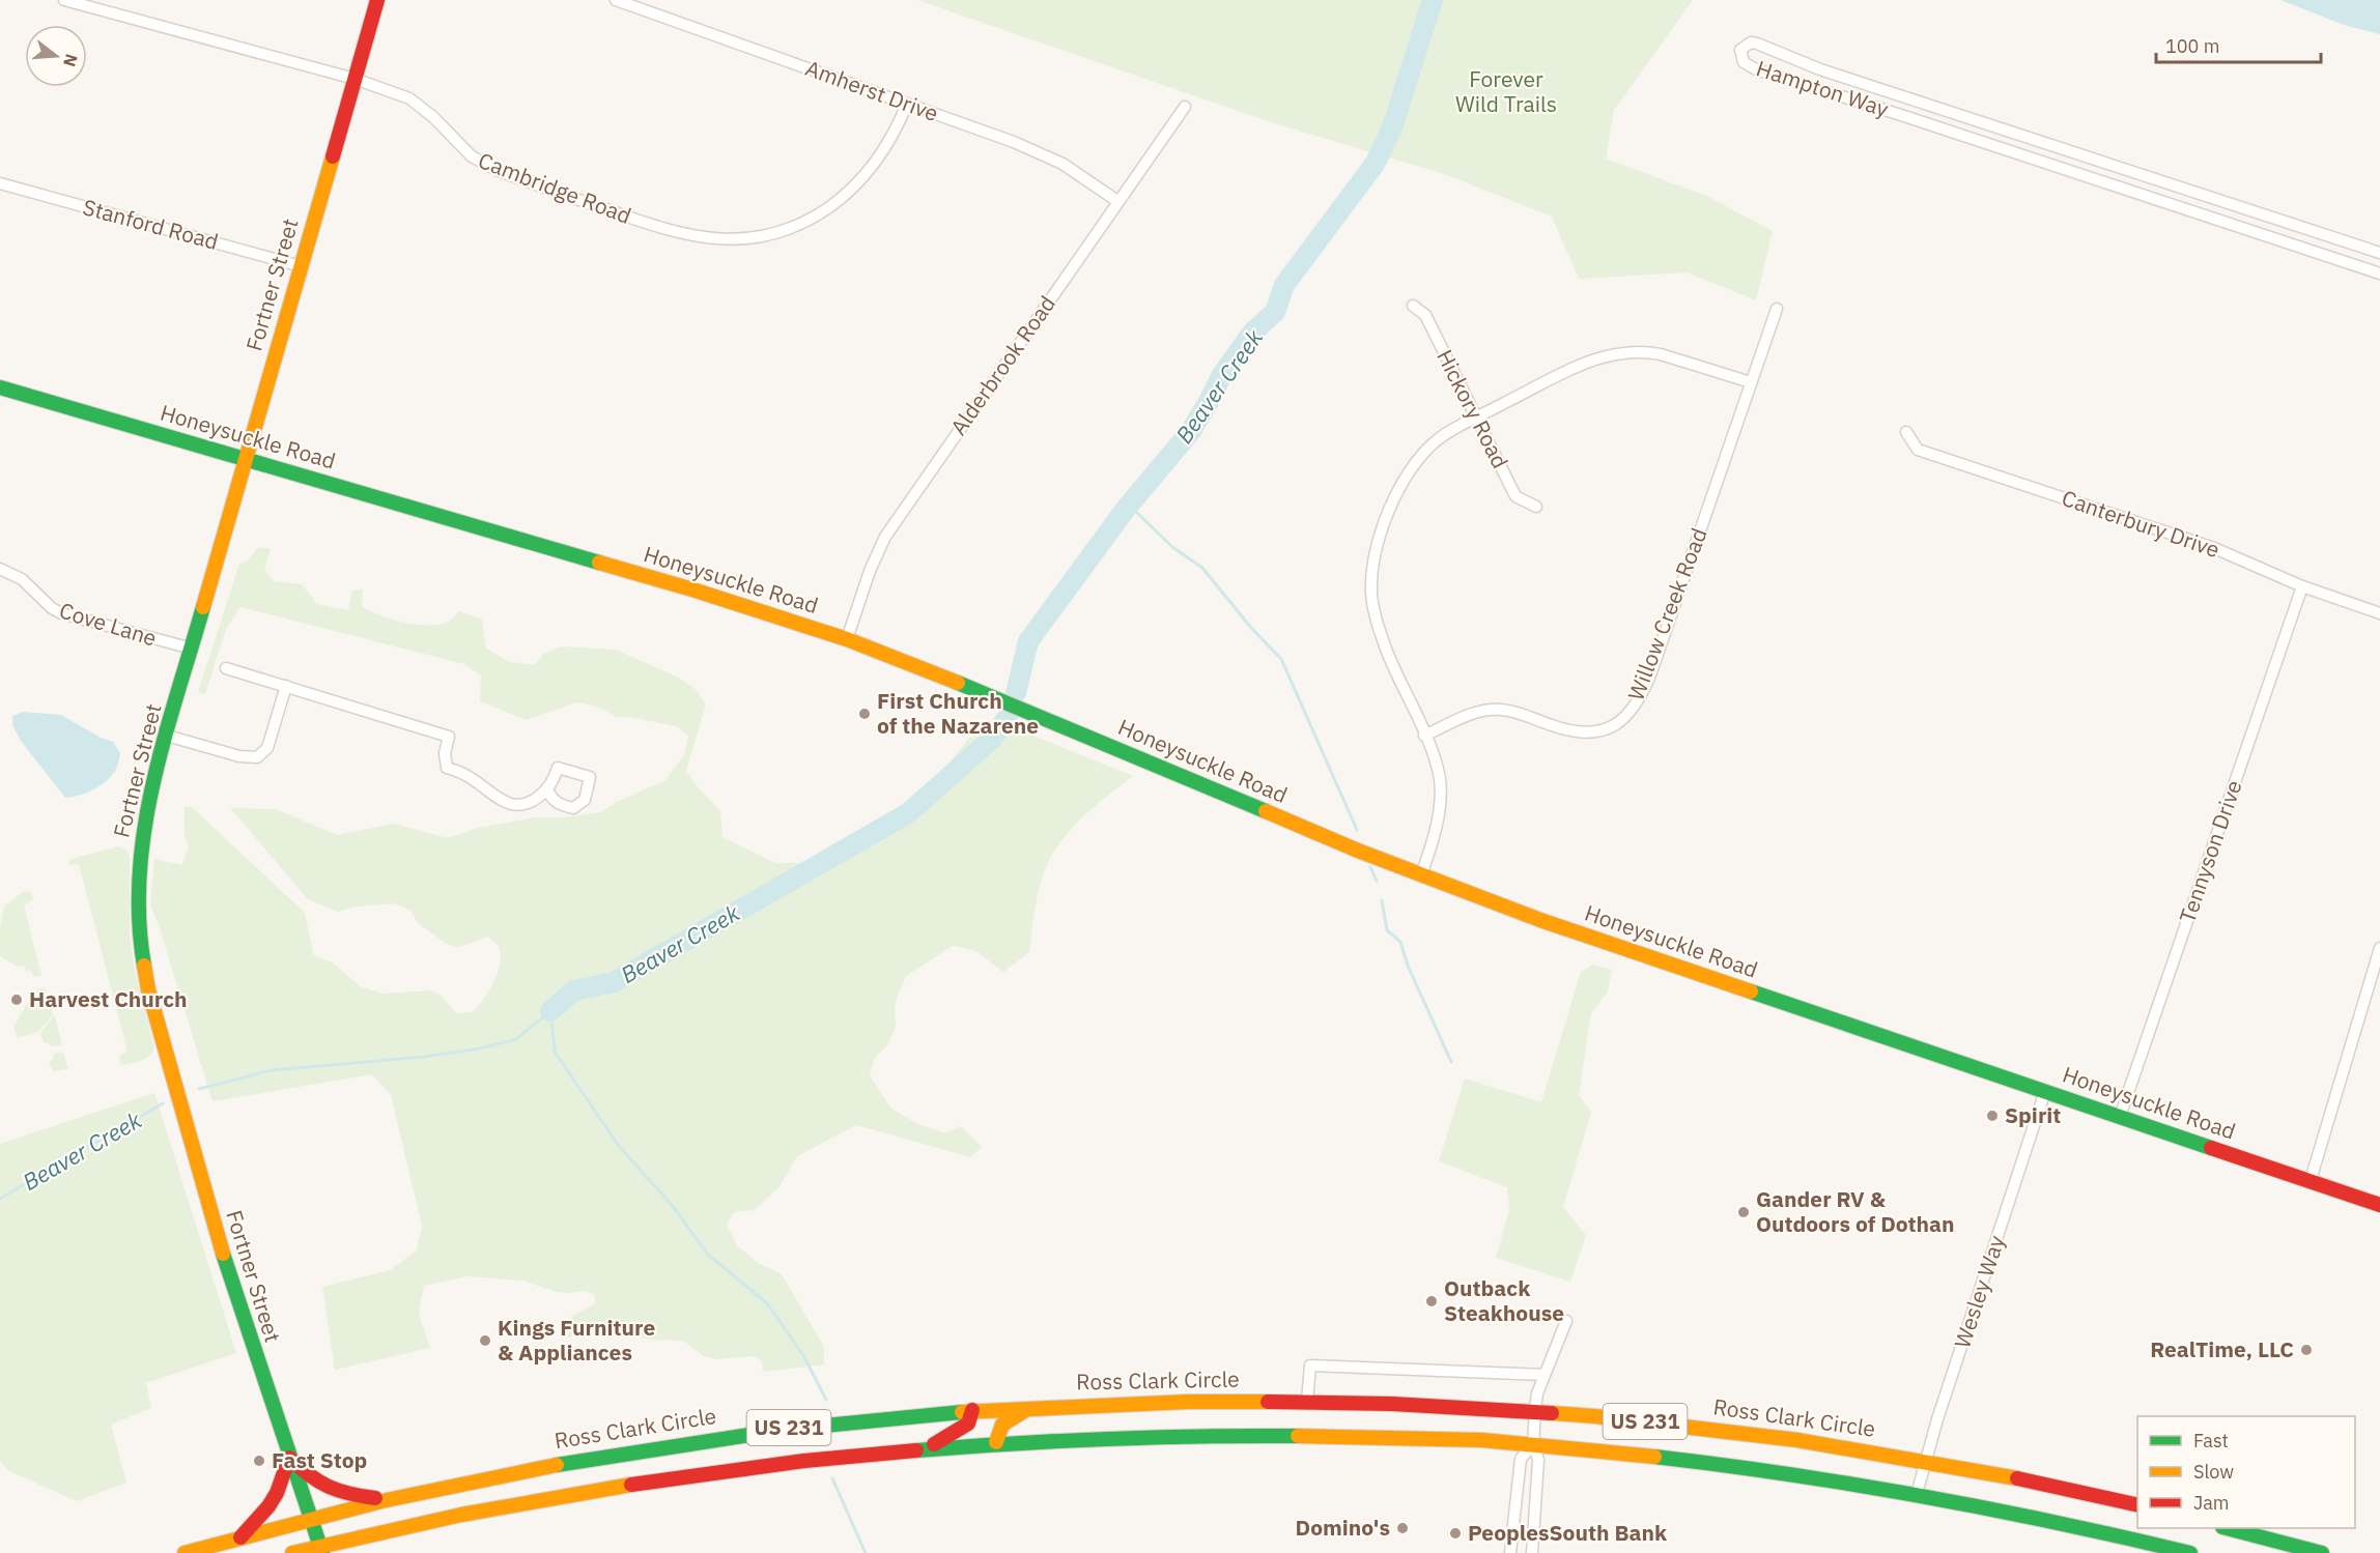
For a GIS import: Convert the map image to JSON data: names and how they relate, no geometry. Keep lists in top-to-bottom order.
{
  "streets": {
    "main road": [
      "Fortner Street",
      "Honeysuckle Road",
      "Ross Clark Circle",
      "US 231"
    ],
    "street": [
      "Hampton Way",
      "Amherst Drive",
      "Cambridge Road",
      "Stanford Road",
      "Alderbrook Road",
      "Hickory Road",
      "Canterbury Drive",
      "Willow Creek Road",
      "Cove Lane",
      "Tennyson Drive",
      "Wesley Way"
    ]
  },
  "crossings": [
    ["Amherst Drive", "Cambridge Road"],
    ["Amherst Drive", "Alderbrook Road"],
    ["Cambridge Road", "Fortner Street"],
    ["Stanford Road", "Fortner Street"],
    ["Fortner Street", "Honeysuckle Road"],
    ["Fortner Street", "Cove Lane"],
    ["Fortner Street", "Ross Clark Circle"],
    ["Fortner Street", "US 231"],
    ["Alderbrook Road", "Honeysuckle Road"],
    ["Honeysuckle Road", "Tennyson Drive"],
    ["Honeysuckle Road", "Wesley Way"],
    ["Canterbury Drive", "Tennyson Drive"],
    ["Wesley Way", "Ross Clark Circle"],
    ["Wesley Way", "US 231"]
  ],
  "water": ["Beaver Creek"],
  "parks": ["Forever Wild Trails"],
  "places": [
    "First Church of the Nazarene",
    "Harvest Church",
    "Spirit",
    "Gander RV & Outdoors of Dothan",
    "Outback Steakhouse",
    "Kings Furniture & Appliances",
    "RealTime, LLC",
    "Fast Stop",
    "Domino's",
    "PeoplesSouth Bank"
  ],
  "legend": ["Fast", "Slow", "Jam"],
  "scale_bar": "100 m",
  "north": "right"
}
